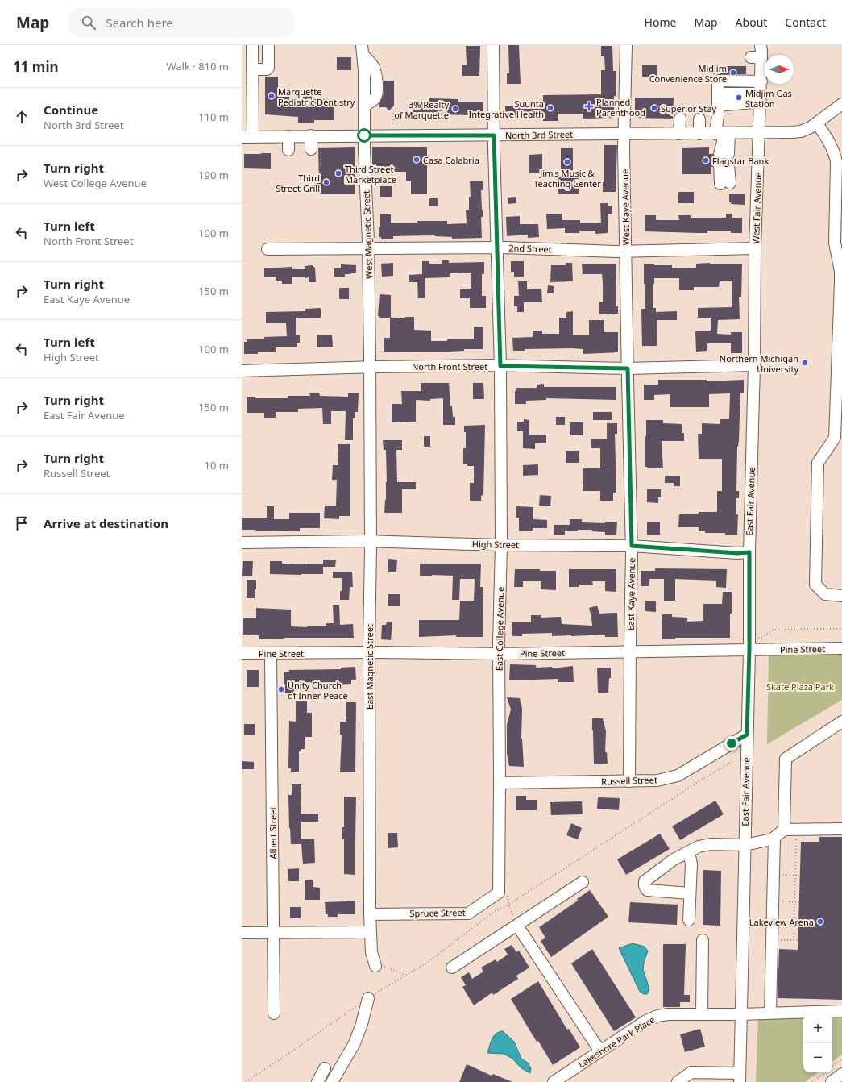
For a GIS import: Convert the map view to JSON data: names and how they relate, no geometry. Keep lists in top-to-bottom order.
{
  "streets": {
    "street": [
      "North 3rd Street",
      "West Kaye Avenue",
      "West Fair Avenue",
      "West Magnetic Street",
      "2nd Street",
      "North Front Street",
      "East Fair Avenue",
      "High Street",
      "East Kaye Avenue",
      "East College Avenue",
      "Pine Street",
      "East Magnetic Street",
      "Russell Street",
      "Albert Street",
      "Spruce Street",
      "Lakeshore Park Place"
    ]
  },
  "crossings": [
    ["North 3rd Street", "West Kaye Avenue"],
    ["North 3rd Street", "West Fair Avenue"],
    ["North 3rd Street", "West Magnetic Street"],
    ["North 3rd Street", "East College Avenue"],
    ["West Kaye Avenue", "2nd Street"],
    ["West Kaye Avenue", "North Front Street"],
    ["West Kaye Avenue", "East Kaye Avenue"],
    ["West Fair Avenue", "2nd Street"],
    ["West Fair Avenue", "North Front Street"],
    ["West Fair Avenue", "East Fair Avenue"],
    ["West Magnetic Street", "2nd Street"],
    ["West Magnetic Street", "North Front Street"],
    ["West Magnetic Street", "East Magnetic Street"],
    ["2nd Street", "East College Avenue"],
    ["North Front Street", "East Fair Avenue"],
    ["North Front Street", "East Kaye Avenue"],
    ["North Front Street", "East College Avenue"],
    ["North Front Street", "East Magnetic Street"],
    ["East Fair Avenue", "High Street"],
    ["East Fair Avenue", "Pine Street"],
    ["East Fair Avenue", "Russell Street"],
    ["East Fair Avenue", "Lakeshore Park Place"],
    ["High Street", "East Kaye Avenue"],
    ["High Street", "East College Avenue"],
    ["High Street", "East Magnetic Street"],
    ["East Kaye Avenue", "Pine Street"],
    ["East Kaye Avenue", "Russell Street"],
    ["East College Avenue", "Pine Street"],
    ["East College Avenue", "Russell Street"],
    ["East College Avenue", "Spruce Street"],
    ["Pine Street", "East Magnetic Street"],
    ["Pine Street", "Albert Street"],
    ["East Magnetic Street", "Spruce Street"]
  ],
  "parks": ["Skate Plaza Park"],
  "places": {
    "other": [
      "Midjim Convenience Store",
      "Marquette Pediatric Dentistry",
      "Midjim Gas Station",
      "Suunta Integrative Health",
      "Superior Stay",
      "3% Realty of Marquette",
      "Casa Calabria",
      "Flagstar Bank",
      "Jim's Music & Teaching Center",
      "Third Street Marketplace",
      "Third Street Grill",
      "Northern Michigan University",
      "Unity Church of Inner Peace",
      "Lakeview Arena"
    ],
    "health": ["Planned Parenthood"]
  },
  "north": "right",
  "page": {
    "header": "Map",
    "search": "Search here",
    "nav": [
      "Home",
      "Map",
      "About",
      "Contact"
    ],
    "heading": ["11 min", "Walk · 810 m"],
    "list": [
      ["Continue", "North 3rd Street", "110 m"],
      ["Turn right", "West College Avenue", "190 m"],
      ["Turn left", "North Front Street", "100 m"],
      ["Turn right", "East Kaye Avenue", "150 m"],
      ["Turn left", "High Street", "100 m"],
      ["Turn right", "East Fair Avenue", "150 m"],
      ["Turn right", "Russell Street", "10 m"],
      "Arrive at destination"
    ],
    "map_buttons": ["+", "−"]
  }
}
